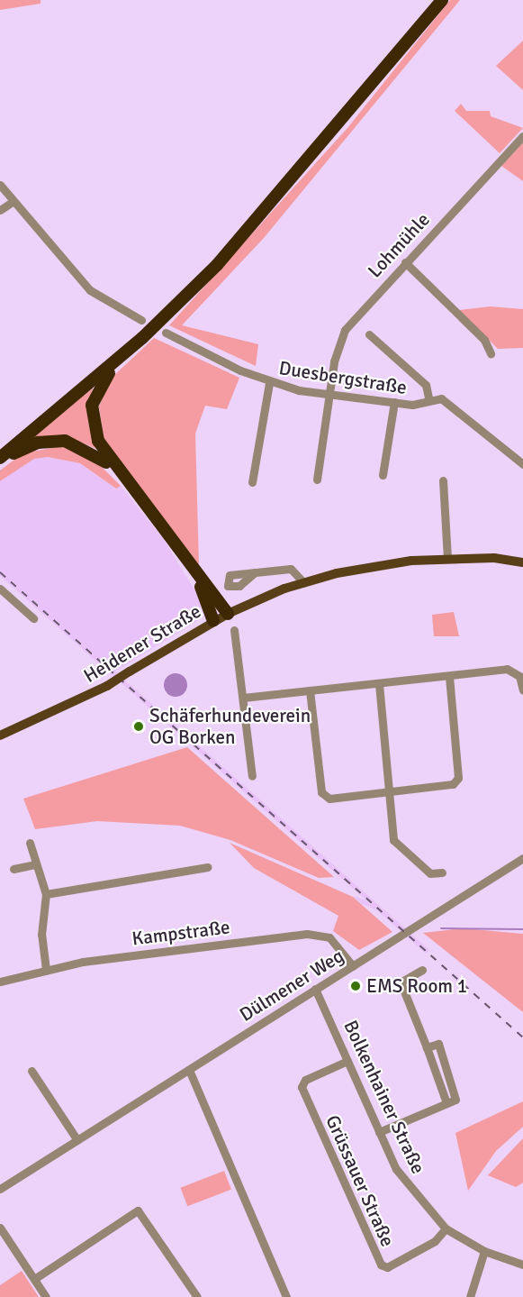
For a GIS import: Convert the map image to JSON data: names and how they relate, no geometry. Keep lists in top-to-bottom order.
{
  "streets": {
    "main road": ["Heidener Straße"],
    "street": [
      "Lohmühle",
      "Duesbergstraße",
      "Kampstraße",
      "Dülmener Weg",
      "Bolkenhainer Straße",
      "Grüssauer Straße"
    ]
  },
  "crossings": [
    ["Lohmühle", "Duesbergstraße"],
    ["Kampstraße", "Dülmener Weg"],
    ["Dülmener Weg", "Bolkenhainer Straße"],
    ["Bolkenhainer Straße", "Grüssauer Straße"]
  ],
  "places": ["Schäferhundeverein OG Borken", "EMS Room 1"]
}
